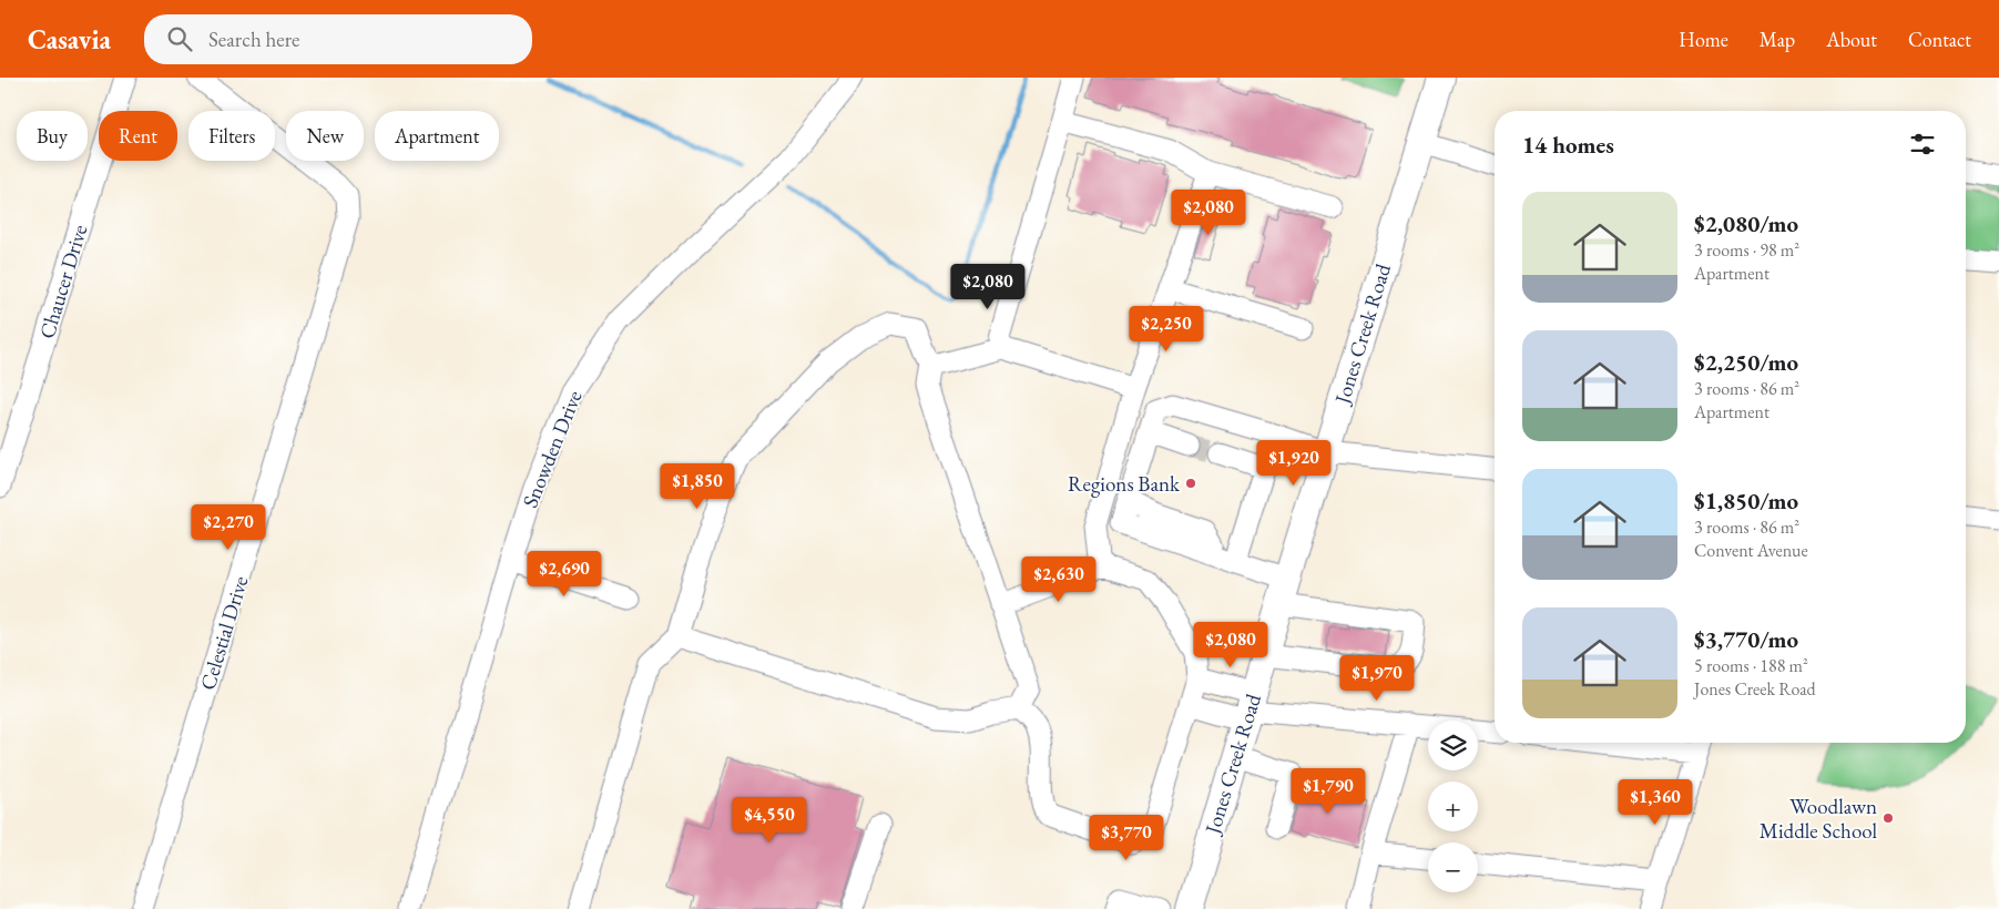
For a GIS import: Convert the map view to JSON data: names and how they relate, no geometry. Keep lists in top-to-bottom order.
{
  "streets": {
    "main road": ["Jones Creek Road"],
    "street": ["Chaucer Drive", "Snowden Drive", "Celestial Drive"]
  },
  "places": ["Regions Bank", "Woodlawn Middle School"],
  "page": {
    "header": "Casavia",
    "search": "Search here",
    "nav": [
      "Home",
      "Map",
      "About",
      "Contact"
    ],
    "chip": [
      "Buy",
      "Rent",
      "Filters",
      "New",
      "Apartment"
    ],
    "heading": "14 homes",
    "list": [
      {
        "name": "$2,080/mo",
        "note": "3 rooms · 98 m² · Apartment"
      },
      {
        "name": "$2,250/mo",
        "note": "3 rooms · 86 m² · Apartment"
      },
      {
        "name": "$1,850/mo",
        "note": "3 rooms · 86 m² · Convent Avenue"
      },
      {
        "name": "$3,770/mo",
        "note": "5 rooms · 188 m² · Jones Creek Road"
      }
    ],
    "price": [
      "$2,080",
      "$2,080",
      "$2,250",
      "$1,920",
      "$1,850",
      "$2,270",
      "$2,690",
      "$2,630",
      "$2,080",
      "$1,970",
      "$1,790",
      "$1,360",
      "$4,550",
      "$3,770"
    ],
    "map_buttons": ["+", "−"]
  }
}
